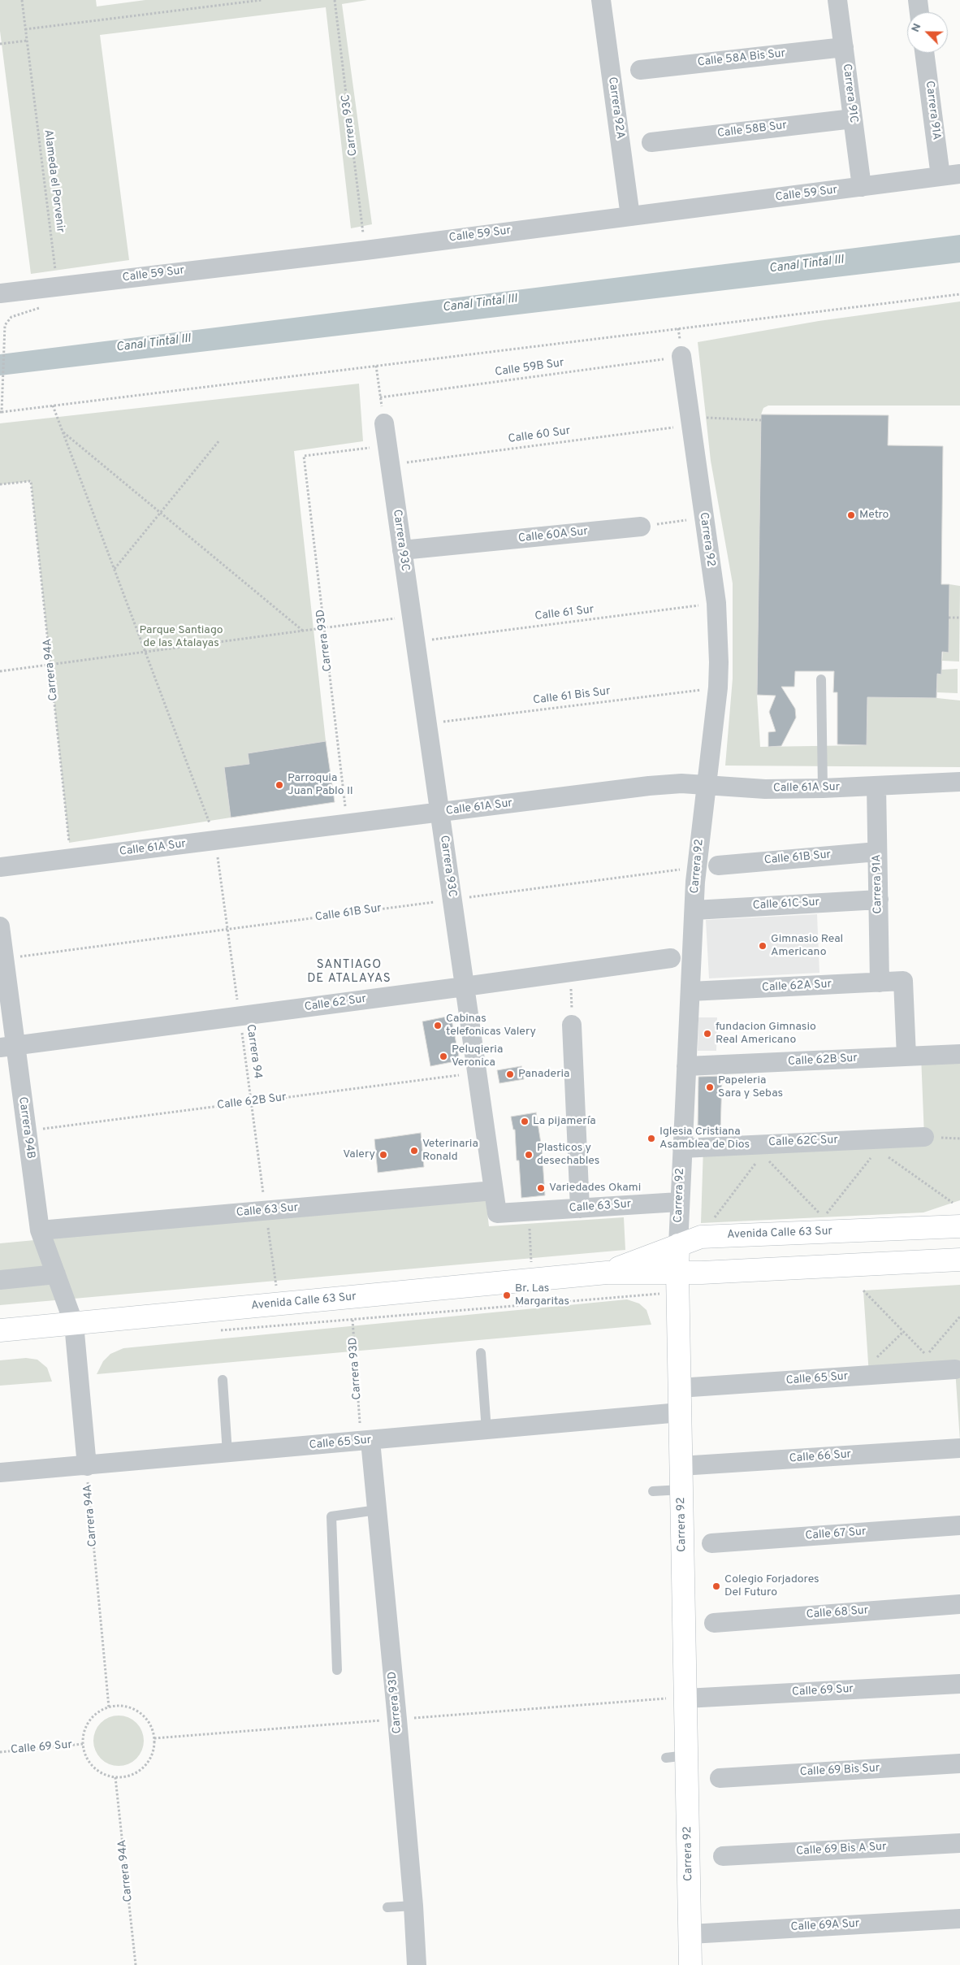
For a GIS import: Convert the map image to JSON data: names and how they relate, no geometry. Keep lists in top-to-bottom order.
{
  "streets": {
    "main road": ["Carrera 92", "Avenida Calle 63 Sur"],
    "street": [
      "Calle 58A Bis Sur",
      "Carrera 91C",
      "Carrera 92A",
      "Carrera 91A",
      "Carrera 93C",
      "Calle 58B Sur",
      "Calle 59 Sur",
      "Calle 60A Sur",
      "Carrera 93D",
      "Calle 61A Sur",
      "Calle 61B Sur",
      "Calle 61C Sur",
      "Calle 62A Sur",
      "Calle 62 Sur",
      "Calle 62B Sur",
      "Carrera 94B",
      "Calle 62C Sur",
      "Calle 63 Sur",
      "Calle 65 Sur",
      "Calle 66 Sur",
      "Calle 67 Sur",
      "Calle 68 Sur",
      "Calle 69 Sur",
      "Calle 69 Bis Sur",
      "Calle 69 Bis A Sur",
      "Calle 69A Sur"
    ],
    "path": [
      "Alameda el Porvenir",
      "Calle 59B Sur",
      "Calle 60 Sur",
      "Calle 61 Sur",
      "Carrera 94A",
      "Calle 61 Bis Sur",
      "Carrera 94"
    ]
  },
  "crossings": [
    ["Calle 58A Bis Sur", "Carrera 91C"],
    ["Carrera 91C", "Calle 58B Sur"],
    ["Carrera 91C", "Calle 59 Sur"],
    ["Carrera 92A", "Calle 59 Sur"],
    ["Carrera 91A", "Calle 59 Sur"],
    ["Carrera 91A", "Calle 61A Sur"],
    ["Carrera 91A", "Calle 61B Sur"],
    ["Carrera 91A", "Calle 61C Sur"],
    ["Carrera 91A", "Calle 62A Sur"],
    ["Carrera 93C", "Calle 59 Sur"],
    ["Carrera 93C", "Calle 60 Sur"],
    ["Carrera 93C", "Calle 60A Sur"],
    ["Carrera 93C", "Calle 61 Sur"],
    ["Carrera 93C", "Carrera 93D"],
    ["Carrera 93C", "Calle 61 Bis Sur"],
    ["Carrera 93C", "Calle 61A Sur"],
    ["Carrera 93C", "Calle 61B Sur"],
    ["Carrera 93C", "Calle 62 Sur"],
    ["Carrera 93C", "Calle 62B Sur"],
    ["Carrera 93C", "Calle 63 Sur"],
    ["Alameda el Porvenir", "Calle 59 Sur"],
    ["Calle 59B Sur", "Carrera 92"],
    ["Calle 60 Sur", "Carrera 92"],
    ["Carrera 92", "Calle 61 Sur"],
    ["Carrera 92", "Calle 61 Bis Sur"],
    ["Carrera 92", "Calle 61A Sur"],
    ["Carrera 92", "Calle 61B Sur"],
    ["Carrera 92", "Calle 61C Sur"],
    ["Carrera 92", "Calle 62A Sur"],
    ["Carrera 92", "Calle 62B Sur"],
    ["Carrera 92", "Calle 62C Sur"],
    ["Carrera 92", "Calle 63 Sur"],
    ["Carrera 92", "Avenida Calle 63 Sur"],
    ["Carrera 92", "Calle 65 Sur"],
    ["Carrera 92", "Calle 66 Sur"],
    ["Carrera 92", "Calle 69 Sur"],
    ["Carrera 92", "Calle 69A Sur"],
    ["Carrera 93D", "Calle 61A Sur"],
    ["Carrera 93D", "Calle 65 Sur"],
    ["Carrera 94A", "Calle 61A Sur"],
    ["Carrera 94A", "Calle 65 Sur"],
    ["Carrera 94A", "Calle 69 Sur"],
    ["Calle 61A Sur", "Carrera 94"],
    ["Calle 61B Sur", "Carrera 94"],
    ["Calle 61B Sur", "Carrera 94B"],
    ["Calle 62A Sur", "Calle 62B Sur"],
    ["Calle 62 Sur", "Carrera 94"],
    ["Calle 62 Sur", "Carrera 94B"],
    ["Carrera 94", "Calle 62B Sur"],
    ["Carrera 94", "Calle 63 Sur"],
    ["Calle 62B Sur", "Carrera 94B"],
    ["Carrera 94B", "Calle 63 Sur"],
    ["Carrera 94B", "Avenida Calle 63 Sur"]
  ],
  "districts": ["SANTIAGO DE ATALAYAS"],
  "water": ["Canal Tintal III"],
  "parks": ["Parque Santiago de las Atalayas"],
  "places": [
    "Metro",
    "Parroquia Juan Pablo II",
    "Gimnasio Real Americano",
    "Cabinas telefonicas Valery",
    "fundacion Gimnasio Real Americano",
    "Peluqieria Veronica",
    "Panaderia",
    "Papeleria Sara y Sebas",
    "La pijamería",
    "Iglesia Cristiana Asamblea de Dios",
    "Veterinaria Ronald",
    "Valery",
    "Plasticos y desechables",
    "Variedades Okami",
    "Br. Las Margaritas",
    "Colegio Forjadores Del Futuro"
  ],
  "north": "top left"
}
